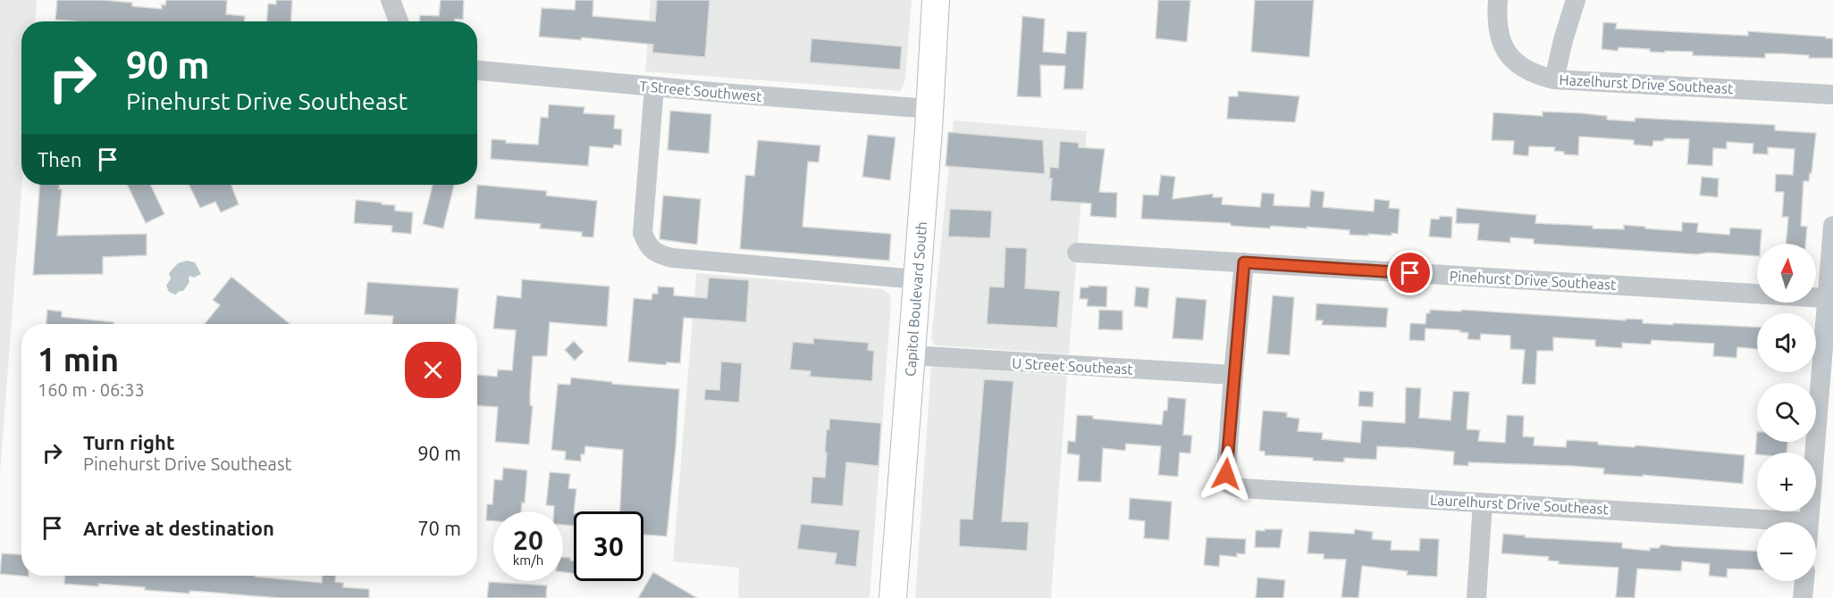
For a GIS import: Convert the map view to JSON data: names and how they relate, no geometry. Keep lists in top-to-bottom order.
{
  "streets": {
    "main road": ["Capitol Boulevard South"],
    "street": [
      "Hazelhurst Drive Southeast",
      "T Street Southwest",
      "Pinehurst Drive Southeast",
      "U Street Southeast",
      "Laurelhurst Drive Southeast"
    ]
  },
  "crossings": [
    ["T Street Southwest", "Capitol Boulevard South"],
    ["Capitol Boulevard South", "U Street Southeast"],
    ["U Street Southeast", "Laurelhurst Drive Southeast"]
  ],
  "north": "top",
  "page": {
    "turn": ["90 m", "Pinehurst Drive Southeast"],
    "then": "Then",
    "map_buttons": ["+", "−"],
    "heading": ["1 min", "160 m · 06:33"],
    "list": [
      {
        "name": "Turn right",
        "note": "Pinehurst Drive Southeast",
        "value": "90 m"
      },
      {
        "name": "Arrive at destination",
        "value": "70 m"
      }
    ],
    "speed": "20 km/h",
    "limit": "30"
  }
}
